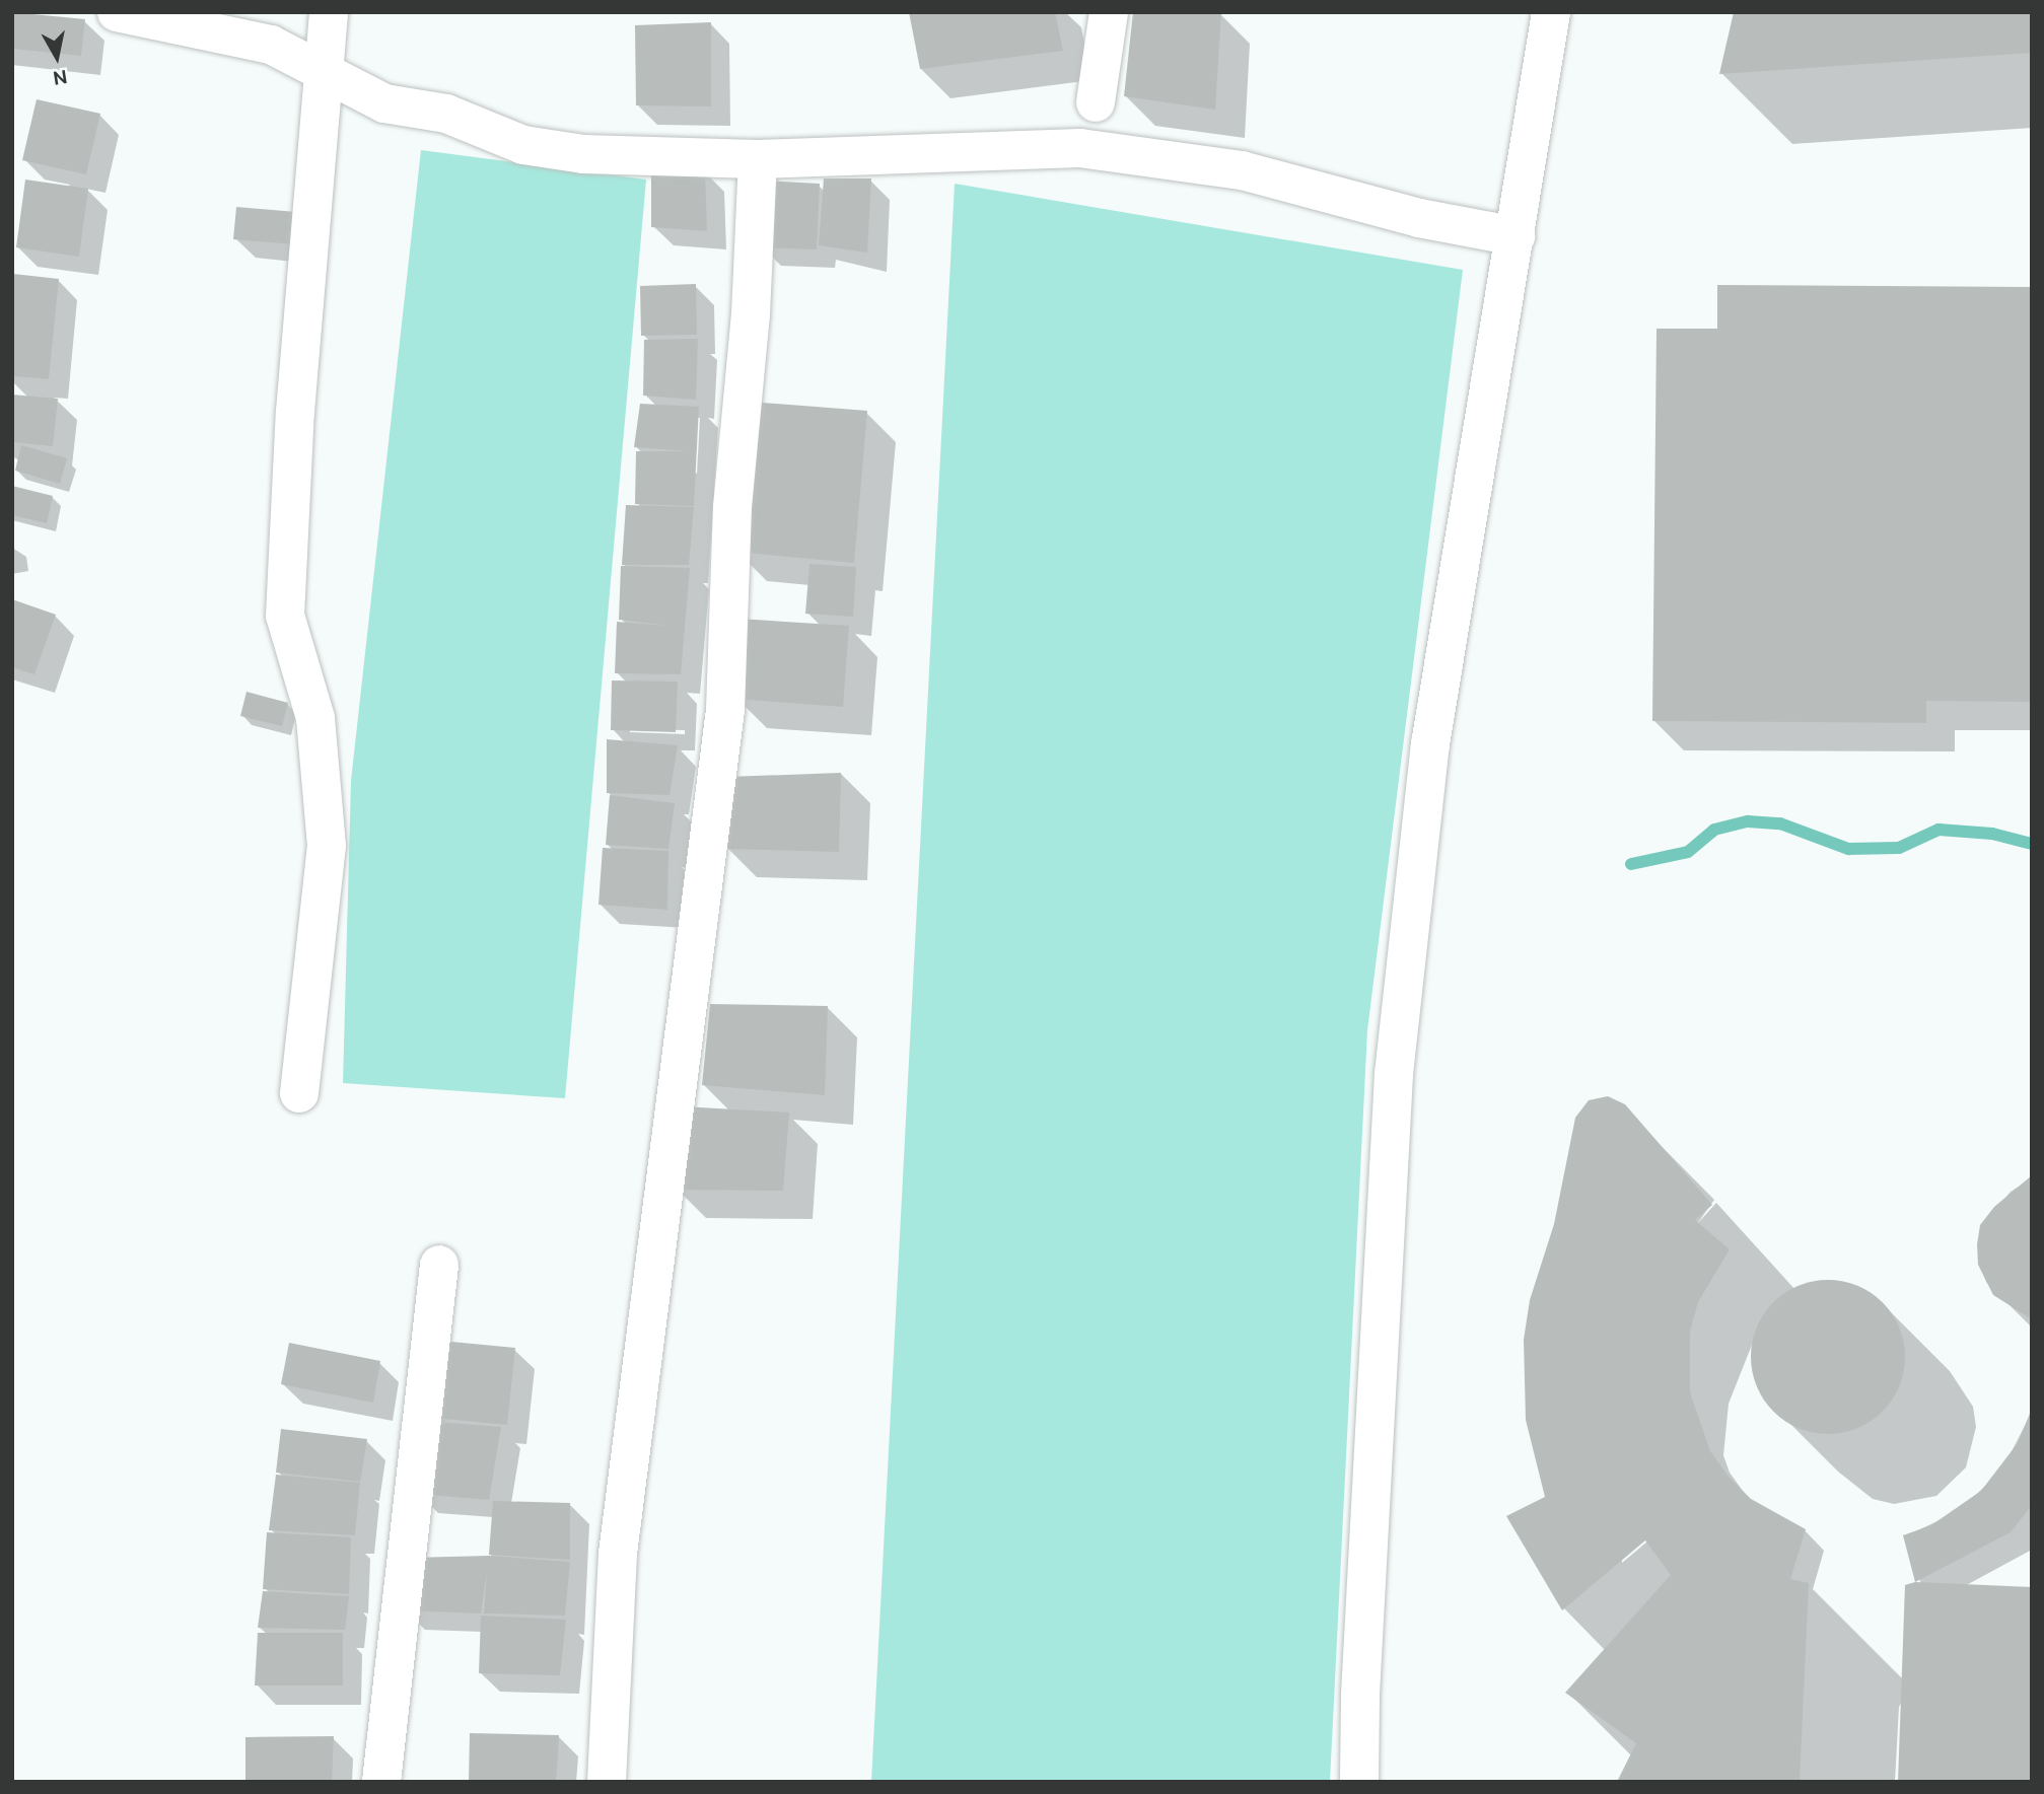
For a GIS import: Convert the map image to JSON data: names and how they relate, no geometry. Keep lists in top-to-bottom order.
{
  "north": "bottom"
}
